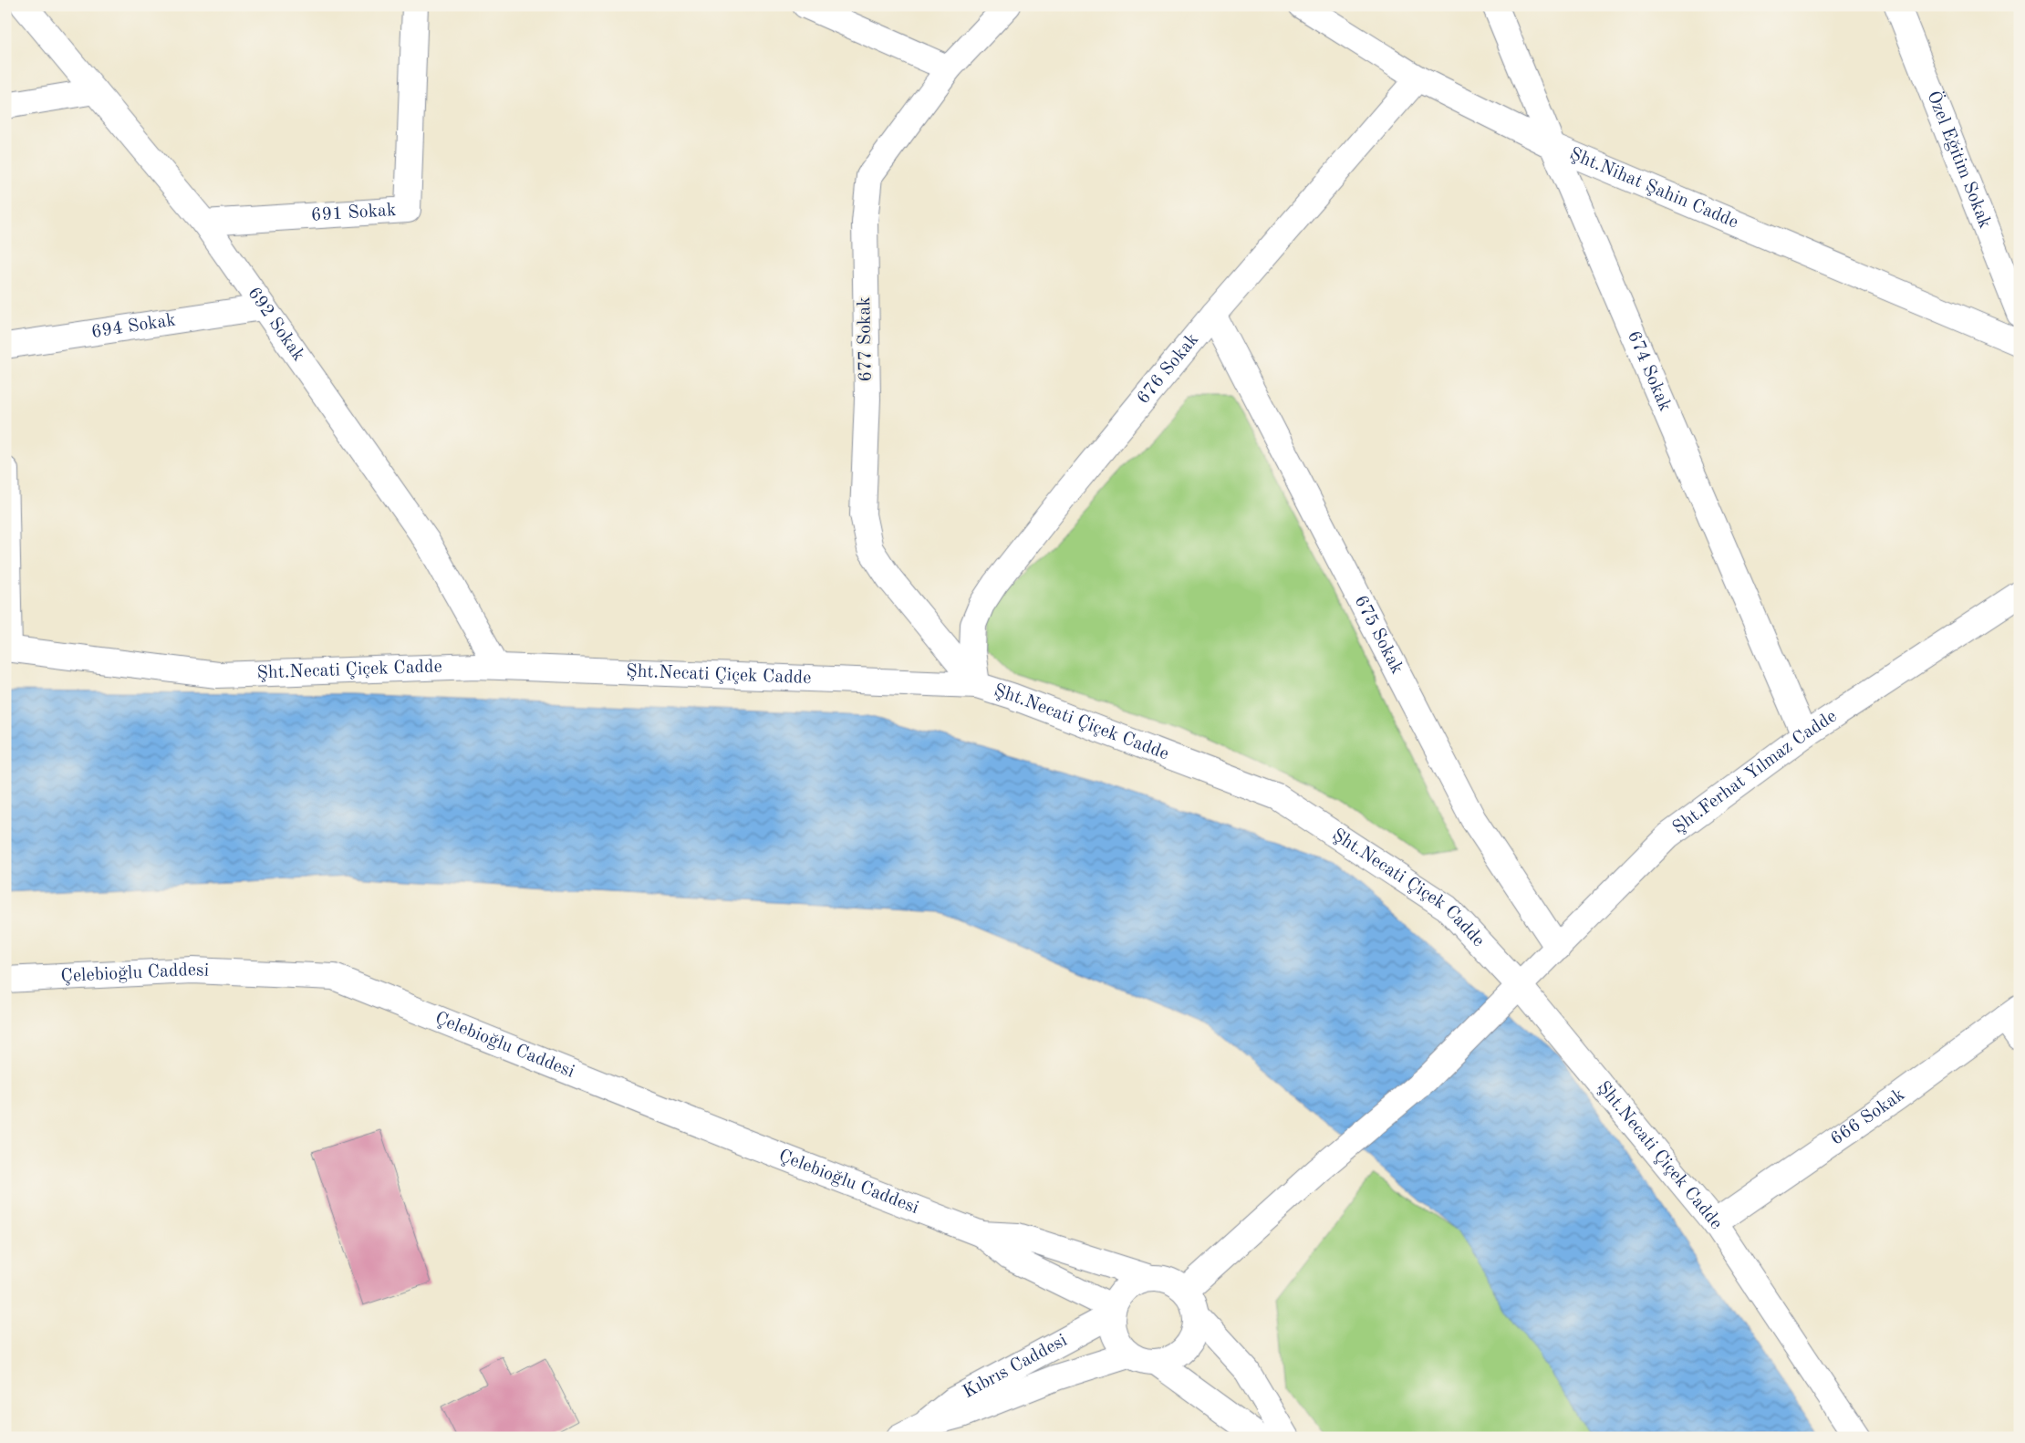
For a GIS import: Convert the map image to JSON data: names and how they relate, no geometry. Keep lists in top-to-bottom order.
{
  "streets": {
    "street": [
      "Özel Eğitim Sokak",
      "Şht.Nihat Şahin Cadde",
      "691 Sokak",
      "692 Sokak",
      "694 Sokak",
      "677 Sokak",
      "676 Sokak",
      "674 Sokak",
      "675 Sokak",
      "Şht.Necati Çiçek Cadde",
      "Şht.Ferhat Yılmaz Cadde",
      "Çelebioğlu Caddesi",
      "666 Sokak",
      "Kıbrıs Caddesi"
    ]
  },
  "crossings": [
    ["Şht.Nihat Şahin Cadde", "676 Sokak"],
    ["Şht.Nihat Şahin Cadde", "674 Sokak"],
    ["691 Sokak", "692 Sokak"],
    ["692 Sokak", "694 Sokak"],
    ["692 Sokak", "Şht.Necati Çiçek Cadde"],
    ["677 Sokak", "676 Sokak"],
    ["677 Sokak", "Şht.Necati Çiçek Cadde"],
    ["676 Sokak", "675 Sokak"],
    ["676 Sokak", "Şht.Necati Çiçek Cadde"],
    ["674 Sokak", "Şht.Ferhat Yılmaz Cadde"],
    ["675 Sokak", "Şht.Ferhat Yılmaz Cadde"],
    ["Şht.Necati Çiçek Cadde", "Şht.Ferhat Yılmaz Cadde"],
    ["Şht.Necati Çiçek Cadde", "666 Sokak"],
    ["Şht.Ferhat Yılmaz Cadde", "Çelebioğlu Caddesi"],
    ["Şht.Ferhat Yılmaz Cadde", "Kıbrıs Caddesi"],
    ["Çelebioğlu Caddesi", "Kıbrıs Caddesi"]
  ]
}
